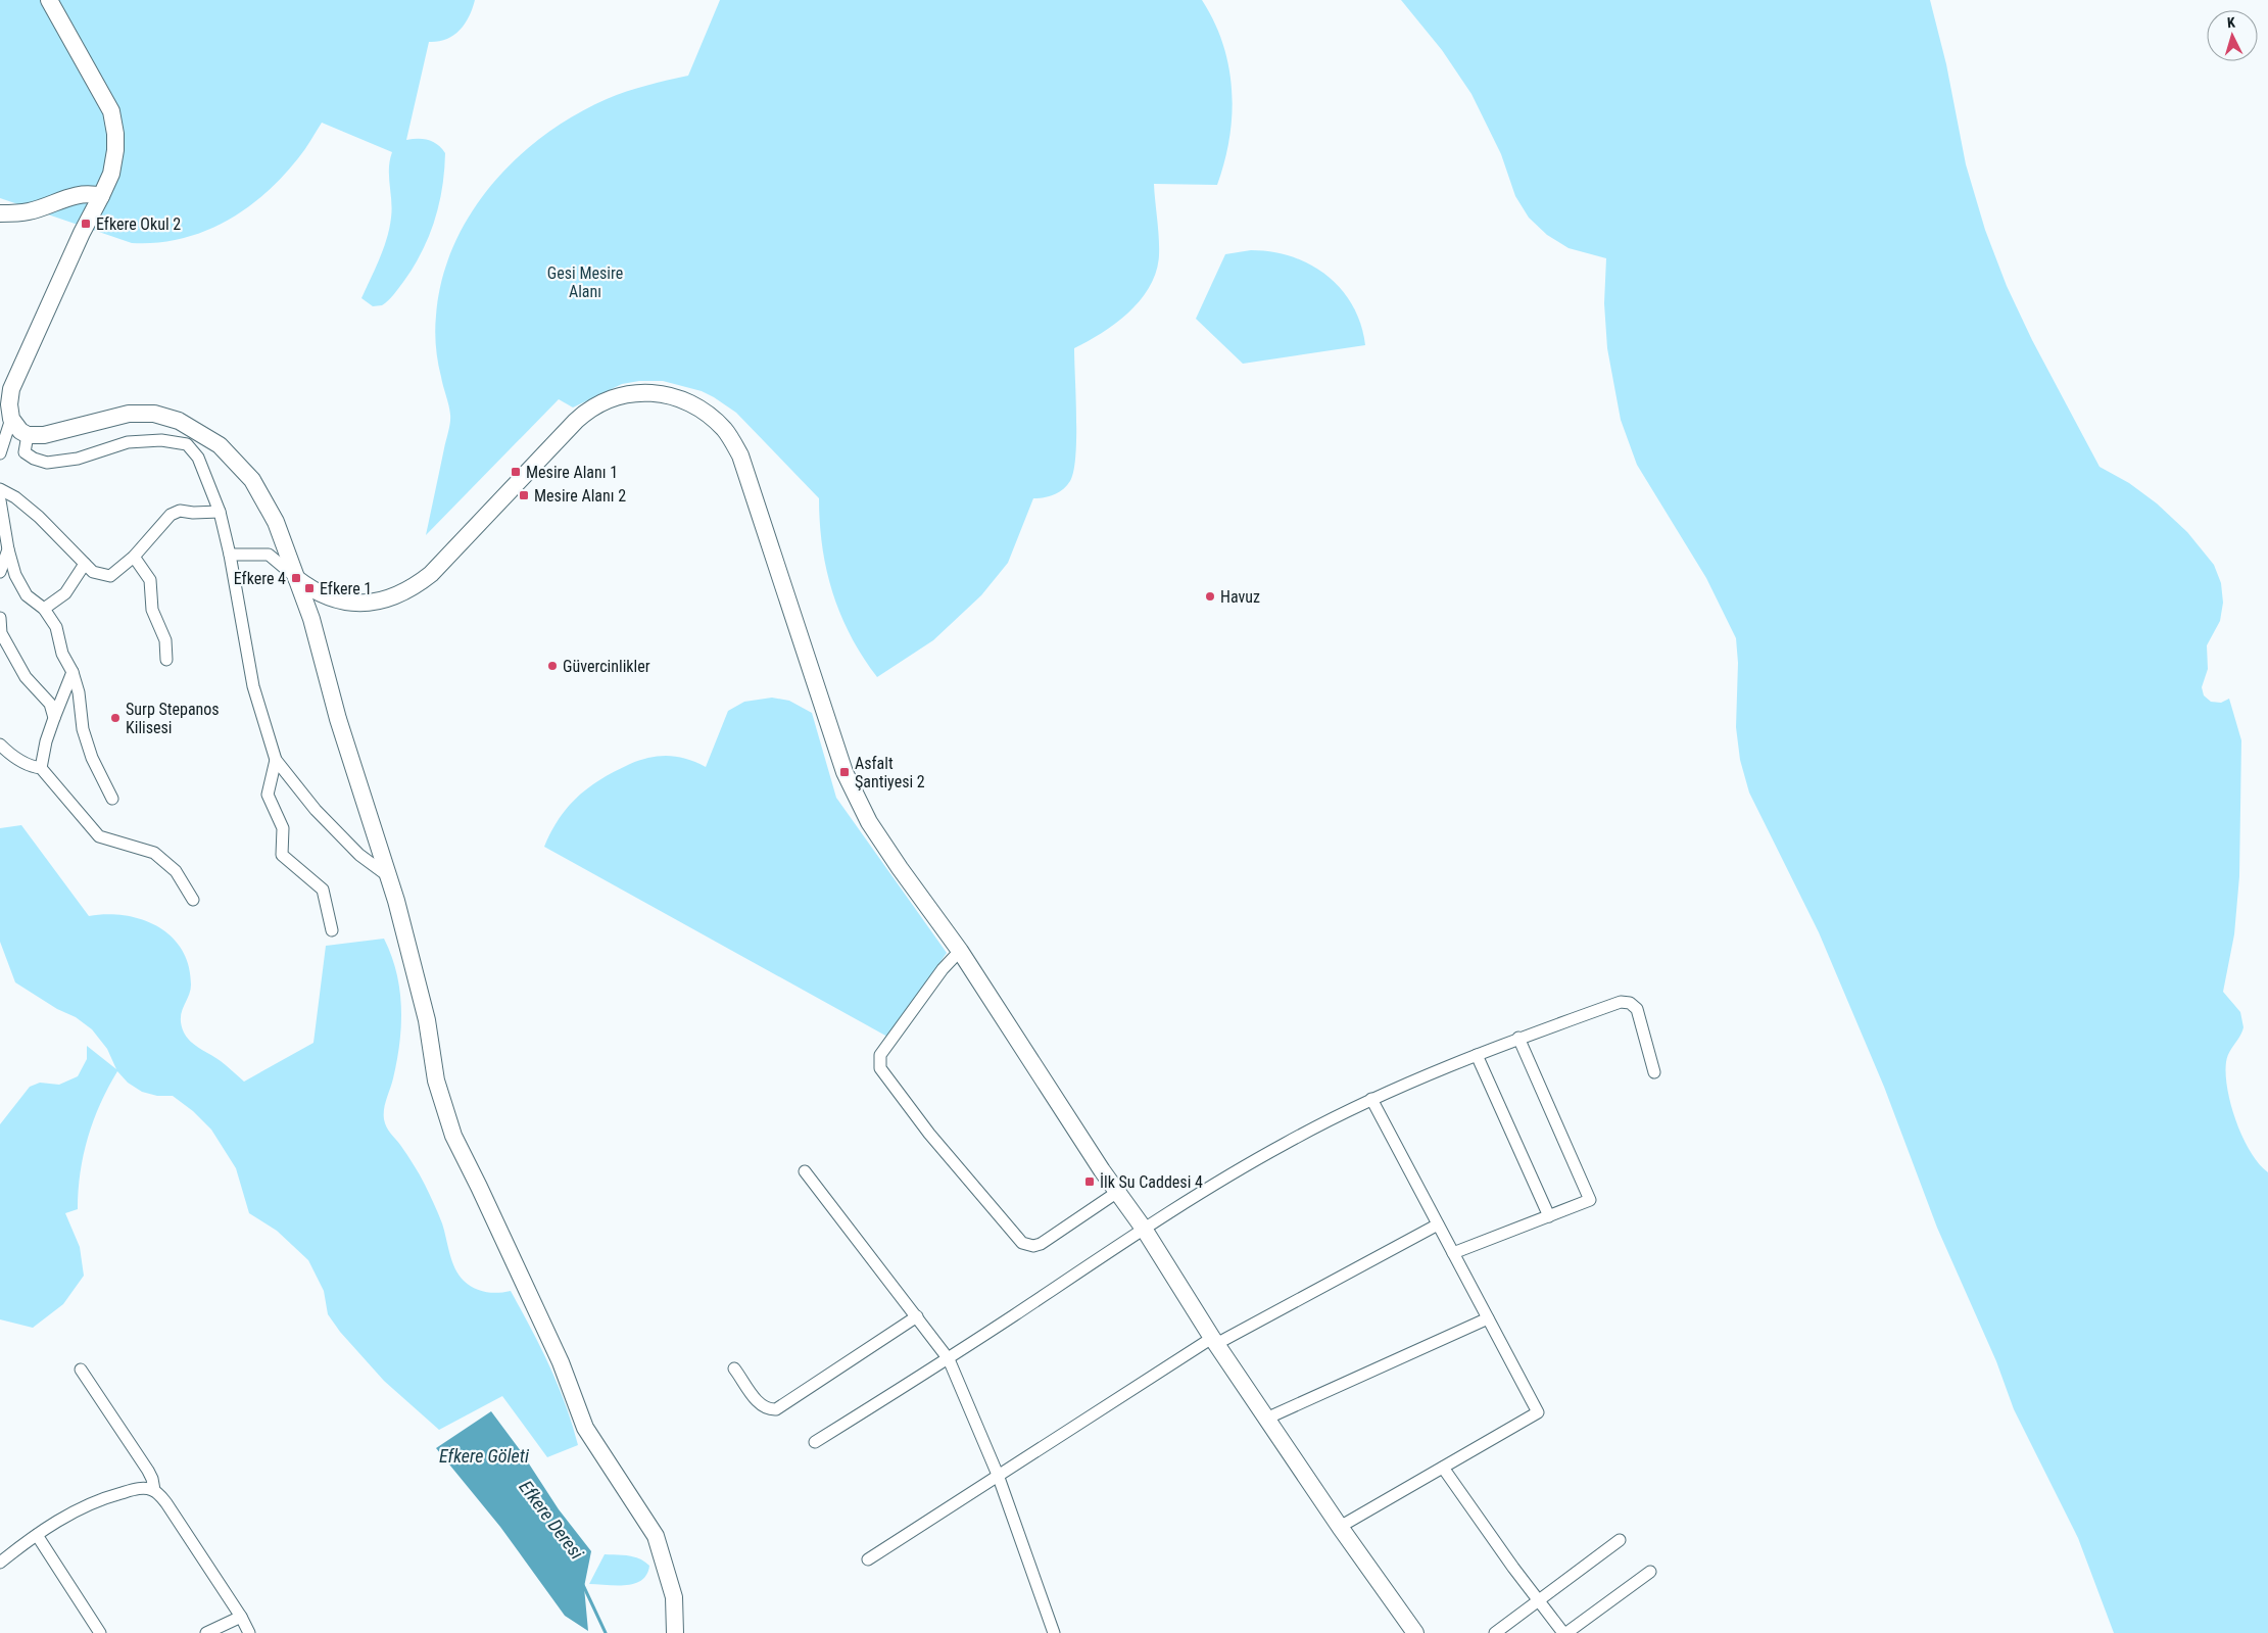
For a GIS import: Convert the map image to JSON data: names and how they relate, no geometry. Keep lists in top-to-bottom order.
{
  "water": ["Efkere Göleti", "Efkere Deresi"],
  "parks": ["Gesi Mesire Alanı"],
  "places": {
    "transit": [
      "Efkere Okul 2",
      "Mesire Alanı 1",
      "Mesire Alanı 2",
      "Efkere 4",
      "Efkere 1",
      "Asfalt Şantiyesi 2",
      "İlk Su Caddesi 4"
    ],
    "other": ["Havuz", "Güvercinlikler", "Surp Stepanos Kilisesi"]
  },
  "north": "top"
}
